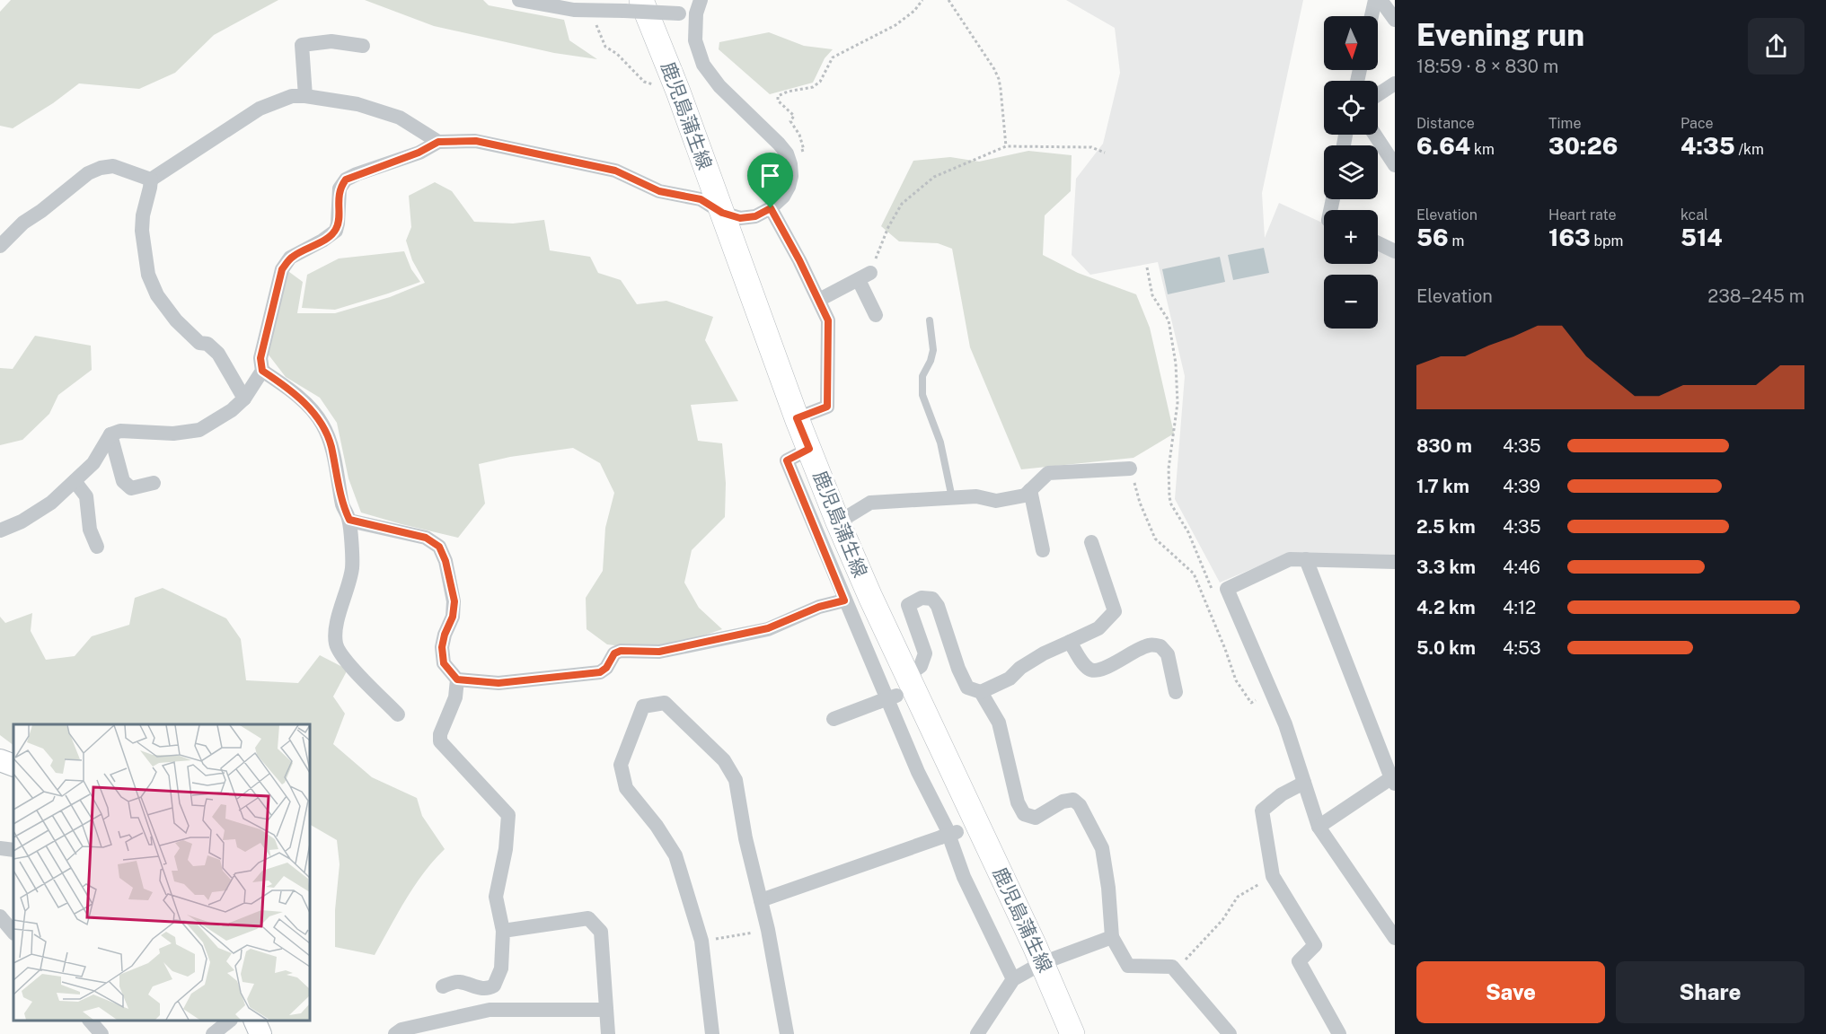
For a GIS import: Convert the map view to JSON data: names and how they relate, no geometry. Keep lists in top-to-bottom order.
{
  "streets": {
    "main road": ["鹿児島蒲生線"]
  },
  "north": "bottom",
  "page": {
    "heading": ["Evening run", "18:59 · 8 × 830 m"],
    "map_buttons": ["+", "−"],
    "stats": [
      ["Distance", "6.64 km"],
      ["Time", "30:26"],
      ["Pace", "4:35 /km"],
      ["Elevation", "56 m"],
      ["Heart rate", "163 bpm"],
      ["kcal", "514"]
    ],
    "chart": ["Elevation", "238–245 m"],
    "list": [
      {
        "name": "830 m",
        "note": "4:35"
      },
      {
        "name": "1.7 km",
        "note": "4:39"
      },
      {
        "name": "2.5 km",
        "note": "4:35"
      },
      {
        "name": "3.3 km",
        "note": "4:46"
      },
      {
        "name": "4.2 km",
        "note": "4:12"
      },
      {
        "name": "5.0 km",
        "note": "4:53"
      }
    ],
    "buttons": ["Save", "Share"]
  }
}
